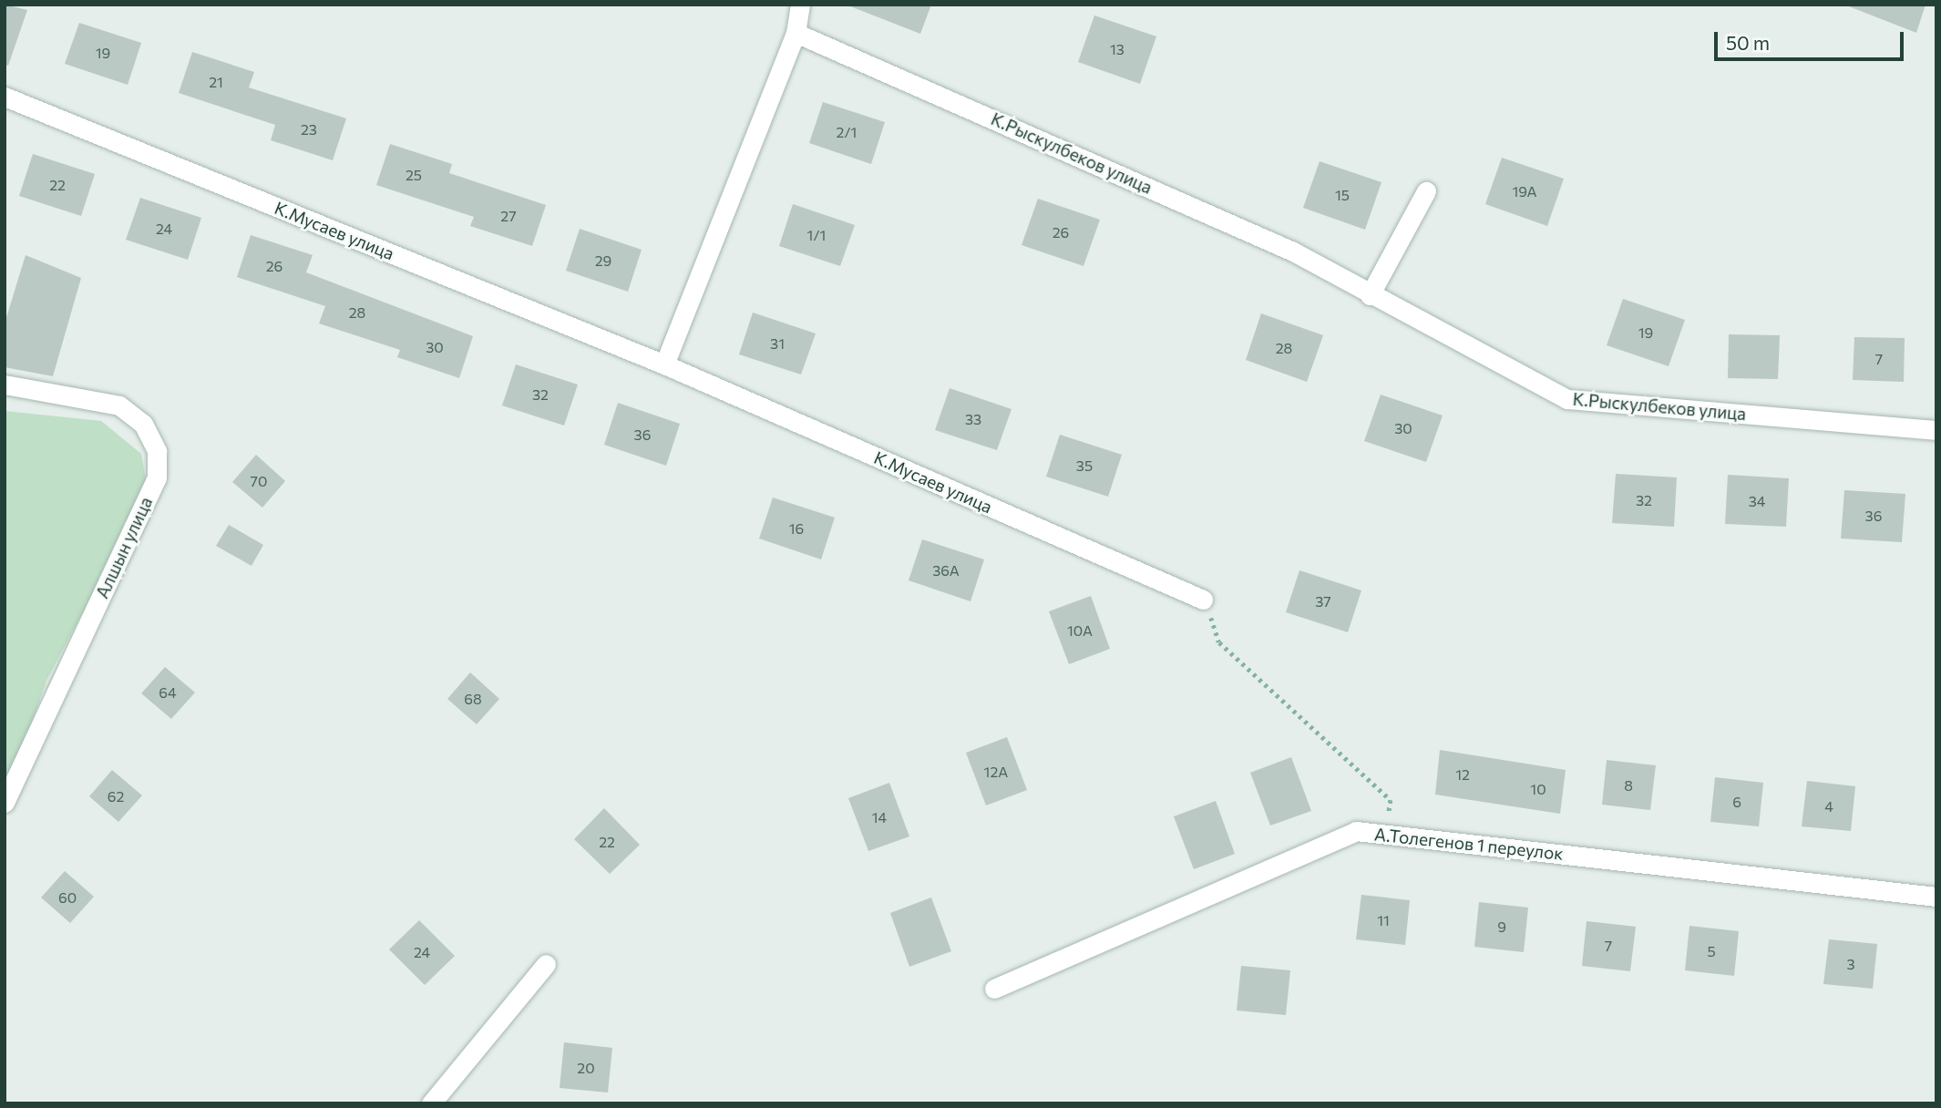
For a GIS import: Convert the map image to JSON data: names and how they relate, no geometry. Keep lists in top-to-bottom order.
{
  "streets": {
    "street": [
      "К.Рыскулбеков улица",
      "К.Мусаев улица",
      "Алшын улица",
      "А.Толегенов 1 переулок"
    ]
  },
  "house_numbers": [
    "13",
    "19",
    "21",
    "23",
    "2/1",
    "25",
    "22",
    "19А",
    "15",
    "27",
    "24",
    "26",
    "1/1",
    "29",
    "26",
    "28",
    "19",
    "31",
    "30",
    "28",
    "7",
    "32",
    "33",
    "30",
    "36",
    "35",
    "70",
    "32",
    "34",
    "36",
    "16",
    "36А",
    "37",
    "10А",
    "64",
    "68",
    "12А",
    "12",
    "8",
    "10",
    "62",
    "6",
    "4",
    "14",
    "22",
    "60",
    "11",
    "9",
    "7",
    "5",
    "24",
    "3",
    "20"
  ],
  "scale_bar": "50 m"
}
